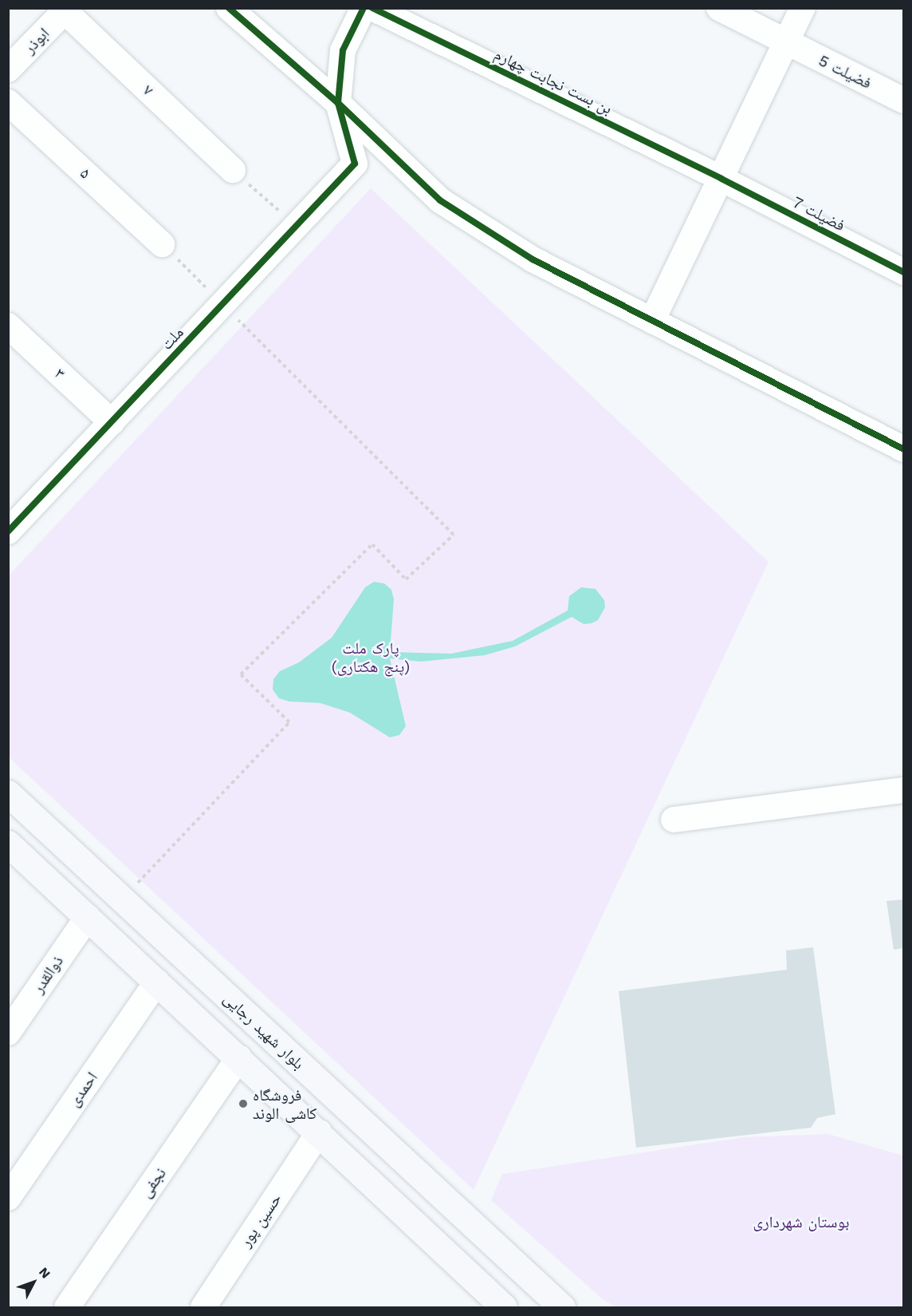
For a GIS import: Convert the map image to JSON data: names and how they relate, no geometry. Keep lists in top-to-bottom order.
{
  "streets": {
    "main road": ["بلوار شهید رجایی"],
    "street": [
      "ابوذر",
      "فضیلت 5",
      "بن بست نجابت چهارم",
      "۷",
      "۵",
      "فضیلت 7",
      "ملت",
      "۳",
      "ذوالقدر",
      "احمدی",
      "نجفی",
      "حسین پور"
    ]
  },
  "crossings": [
    ["ابوذر", "۷"],
    ["بن بست نجابت چهارم", "فضیلت 7"],
    ["ملت", "۳"]
  ],
  "parks": ["پارک ملت (پنج هکتاری)", "بوستان شهرداری"],
  "places": ["فروشگاه کاشی الوند"],
  "north": "top right"
}
